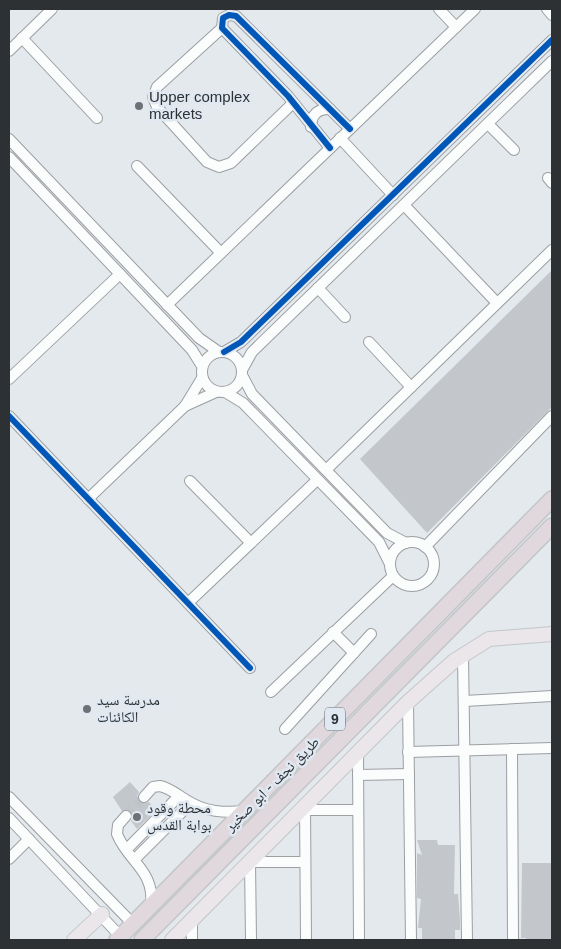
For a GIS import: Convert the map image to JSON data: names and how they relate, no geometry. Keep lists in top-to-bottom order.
{
  "streets": {
    "highway": ["9", "طريق نجف - ابو صخير"]
  },
  "places": ["Upper complex markets", "مدرسة سيد الكائنات", "محطة وقود بوابة القدس"]
}
